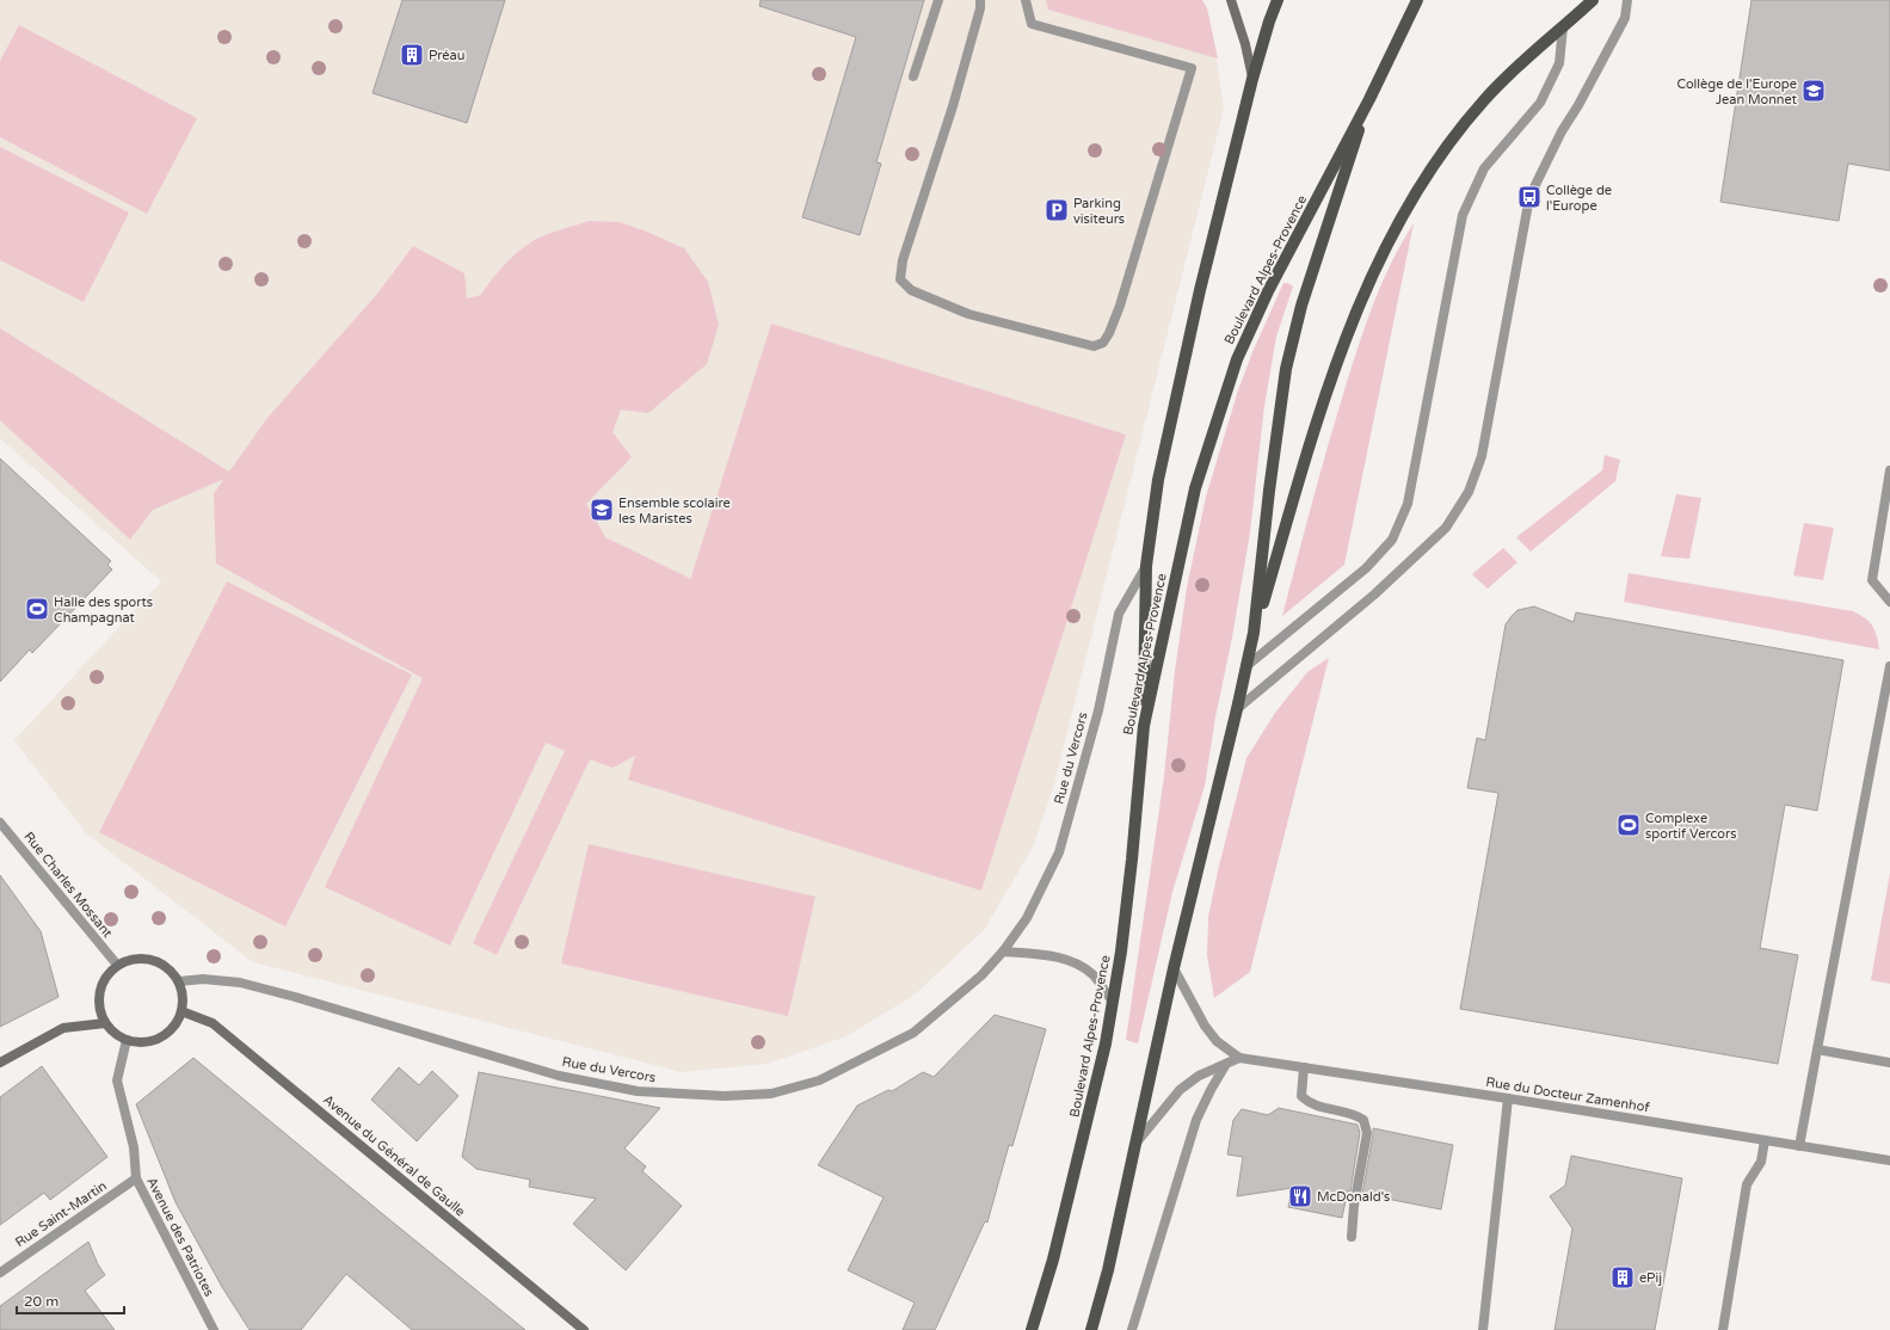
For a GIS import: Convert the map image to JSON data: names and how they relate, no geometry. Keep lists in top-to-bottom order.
{
  "streets": {
    "main road": ["Boulevard Alpes-Provence", "Avenue du Général de Gaulle"],
    "street": [
      "Rue du Vercors",
      "Rue Charles Mossant",
      "Rue du Docteur Zamenhof",
      "Rue Saint-Martin",
      "Avenue des Patriotes"
    ]
  },
  "crossings": [
    ["Boulevard Alpes-Provence", "Rue du Docteur Zamenhof"],
    ["Rue du Vercors", "Rue Charles Mossant"],
    ["Rue du Vercors", "Avenue du Général de Gaulle"],
    ["Rue du Vercors", "Avenue des Patriotes"],
    ["Rue Charles Mossant", "Avenue du Général de Gaulle"],
    ["Rue Charles Mossant", "Avenue des Patriotes"],
    ["Avenue du Général de Gaulle", "Avenue des Patriotes"],
    ["Rue Saint-Martin", "Avenue des Patriotes"]
  ],
  "places": {
    "building": ["Préau", "ePij"],
    "school or university": ["Collège de l'Europe Jean Monnet", "Ensemble scolaire les Maristes"],
    "bus stop": ["Collège de l'Europe"],
    "parking": ["Parking visiteurs"],
    "sports": ["Halle des sports Champagnat", "Complexe sportif Vercors"],
    "restaurant": ["McDonald's"]
  },
  "scale_bar": "20 m"
}
